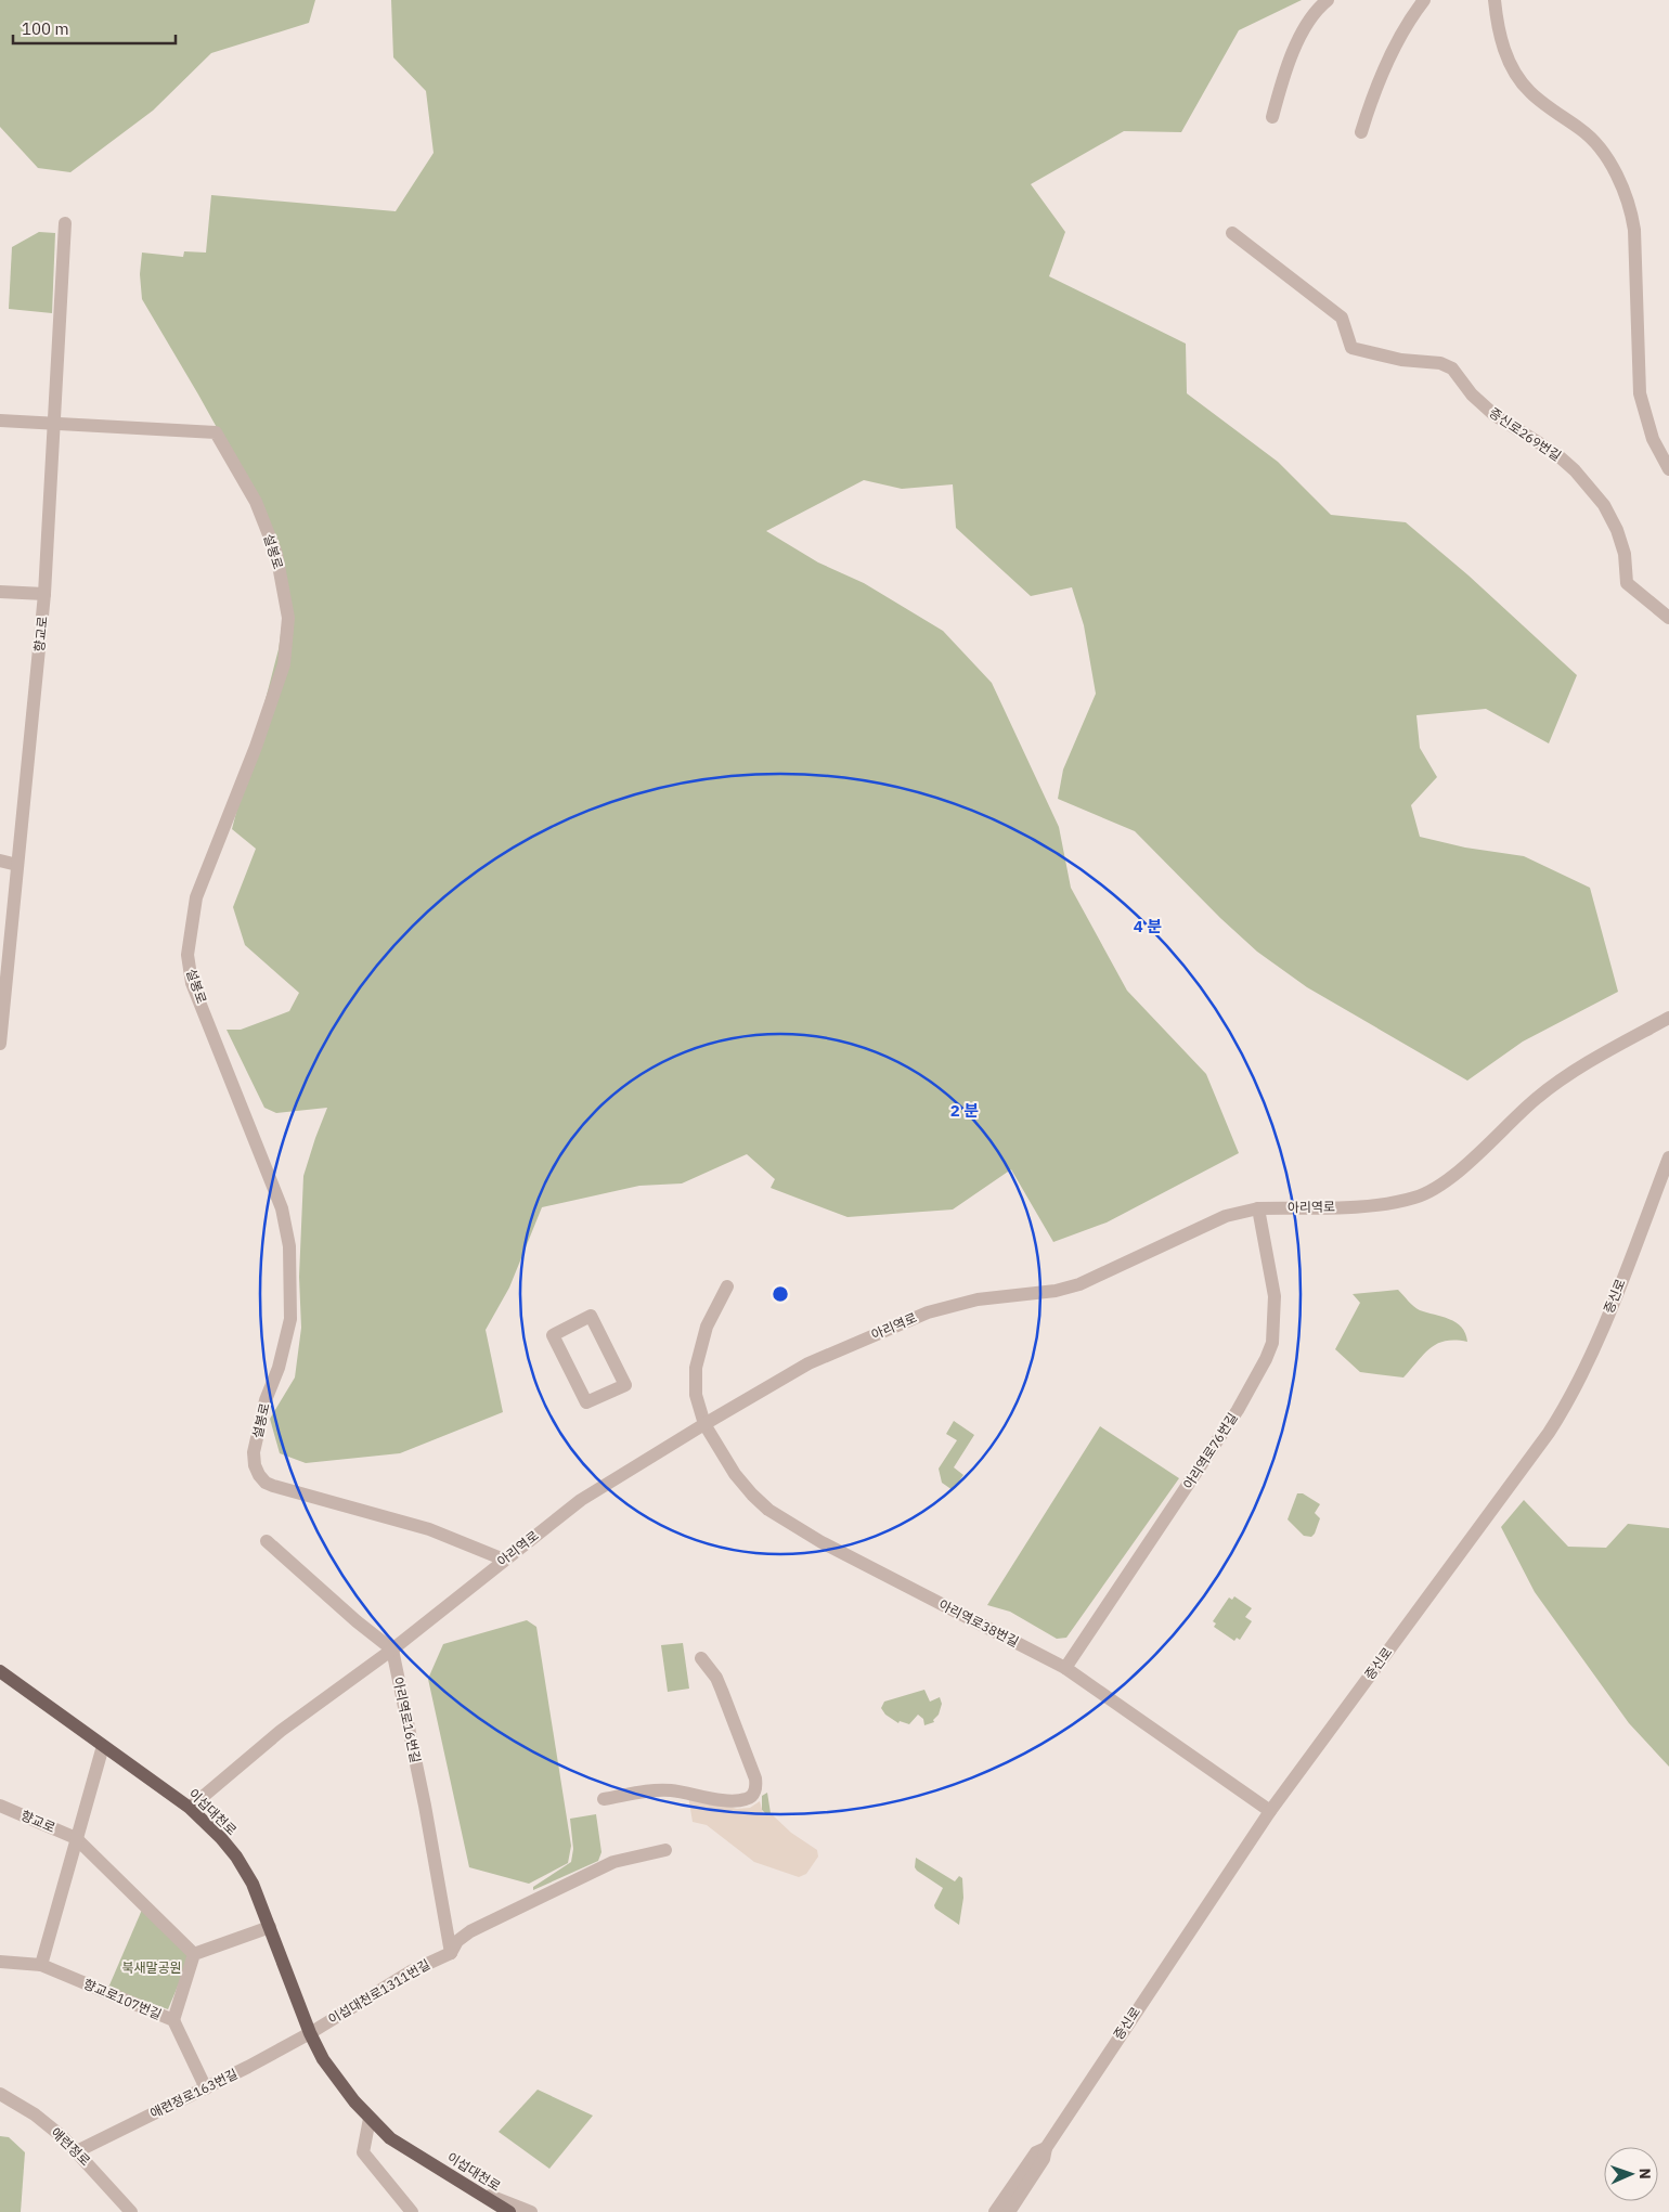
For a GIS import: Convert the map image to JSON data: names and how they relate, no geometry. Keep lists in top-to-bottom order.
{
  "streets": {
    "main road": ["이섭대천로"],
    "street": [
      "증신로269번길",
      "설봉로",
      "향교로",
      "아리역로",
      "증신로",
      "아리역로76번길",
      "아리역로38번길",
      "아리역로16번길",
      "이섭대천로1311번길",
      "향교로107번길",
      "애련정로163번길",
      "애련정로"
    ]
  },
  "crossings": [
    ["설봉로", "향교로"],
    ["설봉로", "아리역로"],
    ["아리역로", "아리역로76번길"],
    ["아리역로", "아리역로38번길"],
    ["아리역로", "아리역로16번길"],
    ["아리역로", "이섭대천로"],
    ["증신로", "아리역로38번길"],
    ["아리역로76번길", "아리역로38번길"],
    ["아리역로16번길", "이섭대천로1311번길"],
    ["이섭대천로", "이섭대천로1311번길"],
    ["이섭대천로", "애련정로163번길"],
    ["이섭대천로1311번길", "애련정로163번길"],
    ["향교로107번길", "애련정로163번길"],
    ["애련정로163번길", "애련정로"]
  ],
  "parks": ["북새말공원"],
  "scale_bar": "100 m",
  "north": "right",
  "rings": ["4 분", "2 분"]
}
